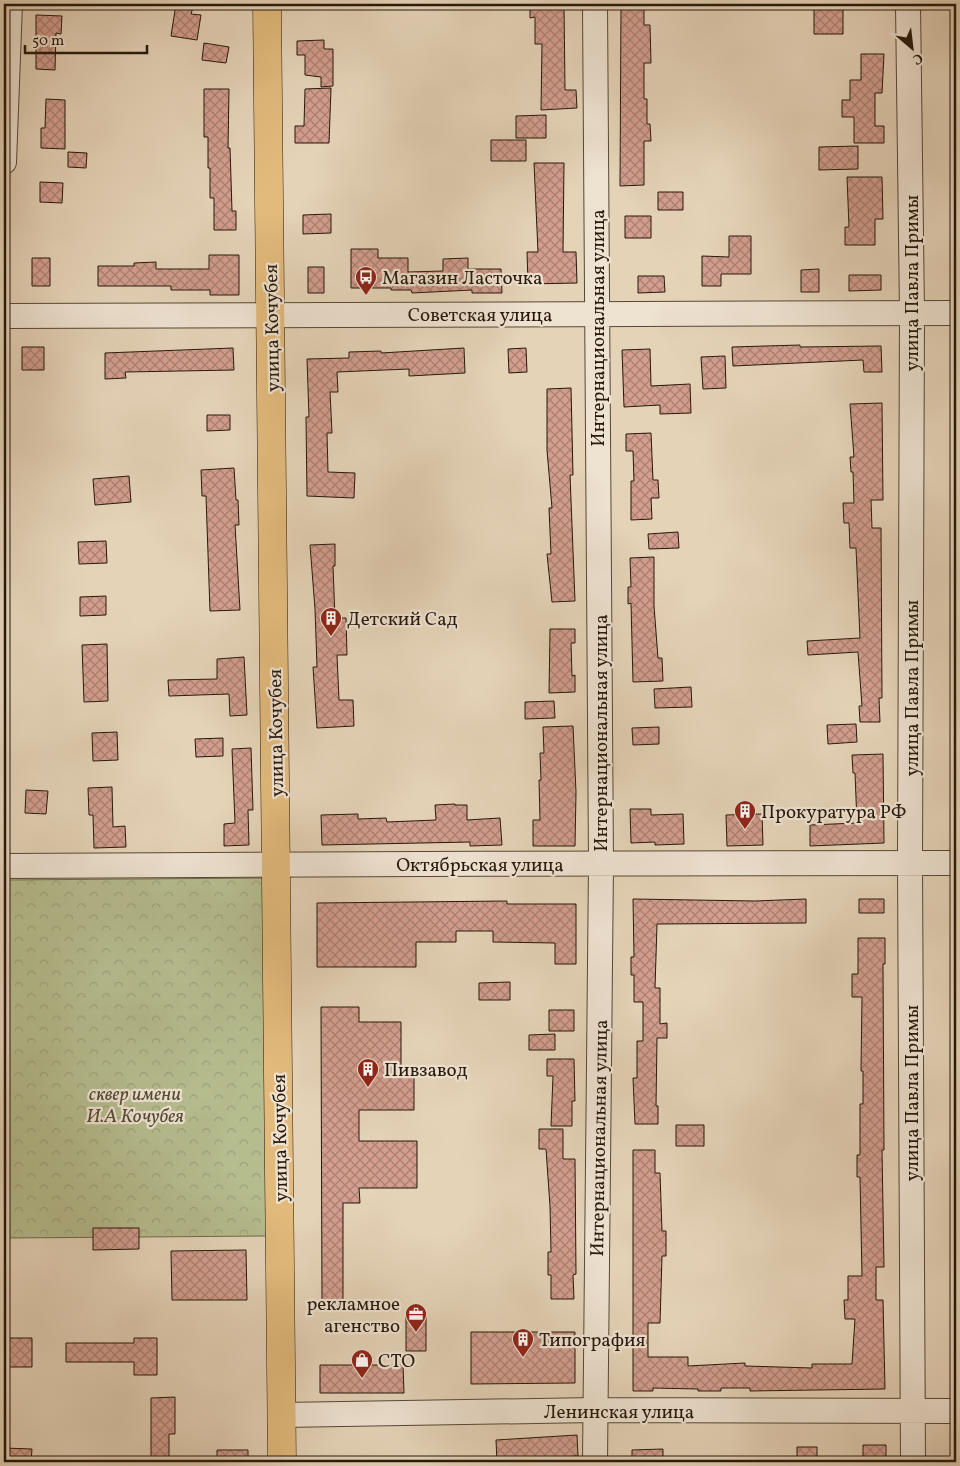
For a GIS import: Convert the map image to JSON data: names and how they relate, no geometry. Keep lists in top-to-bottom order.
{
  "streets": {
    "main road": ["улица Кочубея"],
    "street": [
      "улица Павла Примы",
      "Советская улица",
      "Интернациональная улица",
      "Октябрьская улица",
      "Ленинская улица"
    ]
  },
  "crossings": [
    ["улица Павла Примы", "Советская улица"],
    ["улица Павла Примы", "Октябрьская улица"],
    ["улица Павла Примы", "Ленинская улица"],
    ["Советская улица", "улица Кочубея"],
    ["Советская улица", "Интернациональная улица"],
    ["улица Кочубея", "Октябрьская улица"],
    ["улица Кочубея", "Ленинская улица"],
    ["Интернациональная улица", "Октябрьская улица"],
    ["Интернациональная улица", "Ленинская улица"]
  ],
  "parks": ["сквер имени И.А Кочубея"],
  "places": {
    "bus stop": ["Магазин Ласточка"],
    "building": [
      "Детский Сад",
      "Прокуратура РФ",
      "Пивзавод",
      "Типография"
    ],
    "office": ["рекламное агенство"],
    "shop": ["СТО"]
  },
  "scale_bar": "50 m",
  "north": "bottom right"
}
